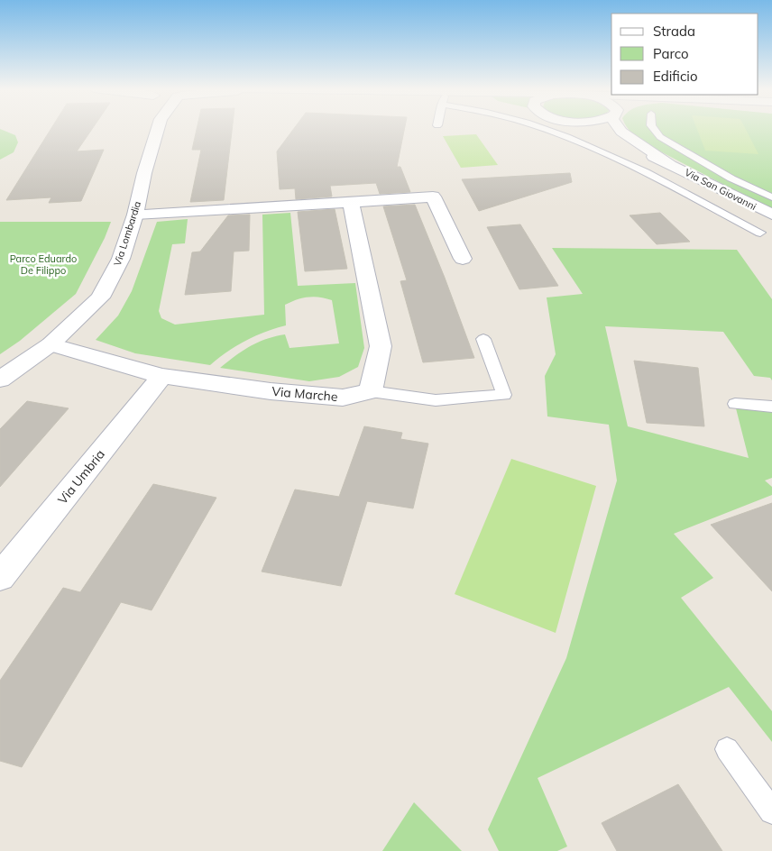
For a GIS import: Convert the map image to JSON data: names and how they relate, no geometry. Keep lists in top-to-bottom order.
{
  "streets": {
    "street": [
      "Via San Giovanni",
      "Via Lombardia",
      "Via Marche",
      "Via Umbria"
    ]
  },
  "crossings": [
    ["Via Lombardia", "Via Marche"],
    ["Via Marche", "Via Umbria"]
  ],
  "parks": ["Parco Eduardo De Filippo"],
  "legend": ["Strada", "Parco", "Edificio"]
}
